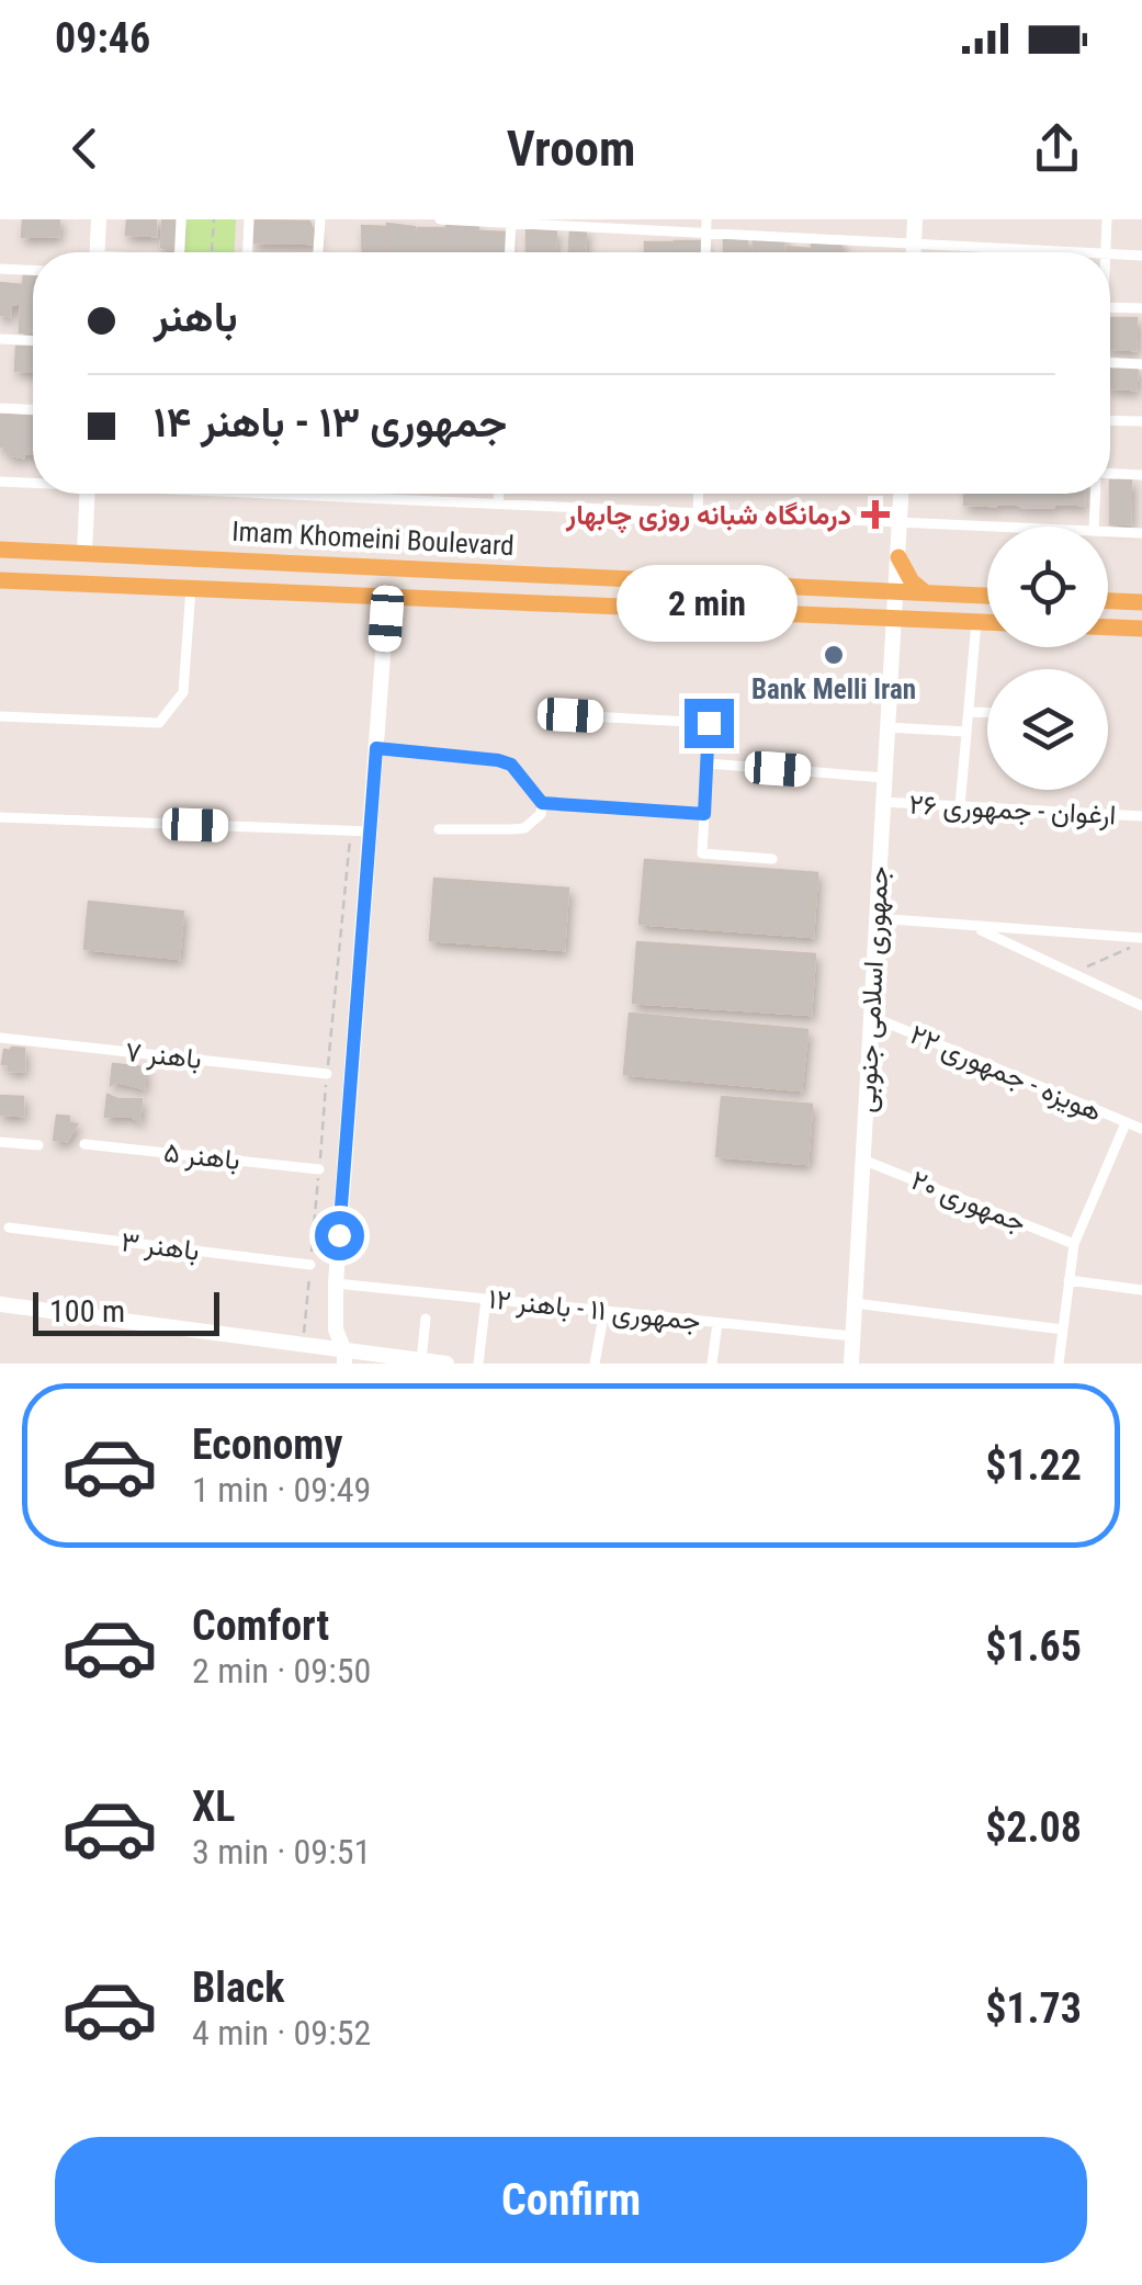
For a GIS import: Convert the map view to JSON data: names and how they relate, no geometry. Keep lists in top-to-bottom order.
{
  "streets": {
    "main road": ["Imam Khomeini Boulevard", "جمهوری اسلامی جنوبی"],
    "street": [
      "ارغوان - جمهوری ۲۶",
      "باهنر ۷",
      "هویزه - جمهوری ۲۲",
      "باهنر ۵",
      "جمهوری ۲۰",
      "باهنر ۳",
      "جمهوری ۱۱ - باهنر ۱۲"
    ]
  },
  "crossings": [
    ["Imam Khomeini Boulevard", "جمهوری اسلامی جنوبی"],
    ["ارغوان - جمهوری ۲۶", "جمهوری اسلامی جنوبی"],
    ["جمهوری اسلامی جنوبی", "هویزه - جمهوری ۲۲"],
    ["جمهوری اسلامی جنوبی", "جمهوری ۲۰"],
    ["جمهوری اسلامی جنوبی", "جمهوری ۱۱ - باهنر ۱۲"]
  ],
  "places": {
    "health": ["درمانگاه شبانه روزی چابهار"],
    "other": ["Bank Melli Iran"]
  },
  "scale_bar": "100 m",
  "page": {
    "status": "09:46",
    "header": "Vroom",
    "banner": ["باهنر", "جمهوری ۱۳ - باهنر ۱۴"],
    "bubble": "2 min",
    "scale": "100 m",
    "list": [
      {
        "name": "Economy",
        "note": "1 min · 09:49",
        "value": "$1.22"
      },
      {
        "name": "Comfort",
        "note": "2 min · 09:50",
        "value": "$1.65"
      },
      {
        "name": "XL",
        "note": "3 min · 09:51",
        "value": "$2.08"
      },
      {
        "name": "Black",
        "note": "4 min · 09:52",
        "value": "$1.73"
      }
    ],
    "buttons": "Confirm"
  }
}
